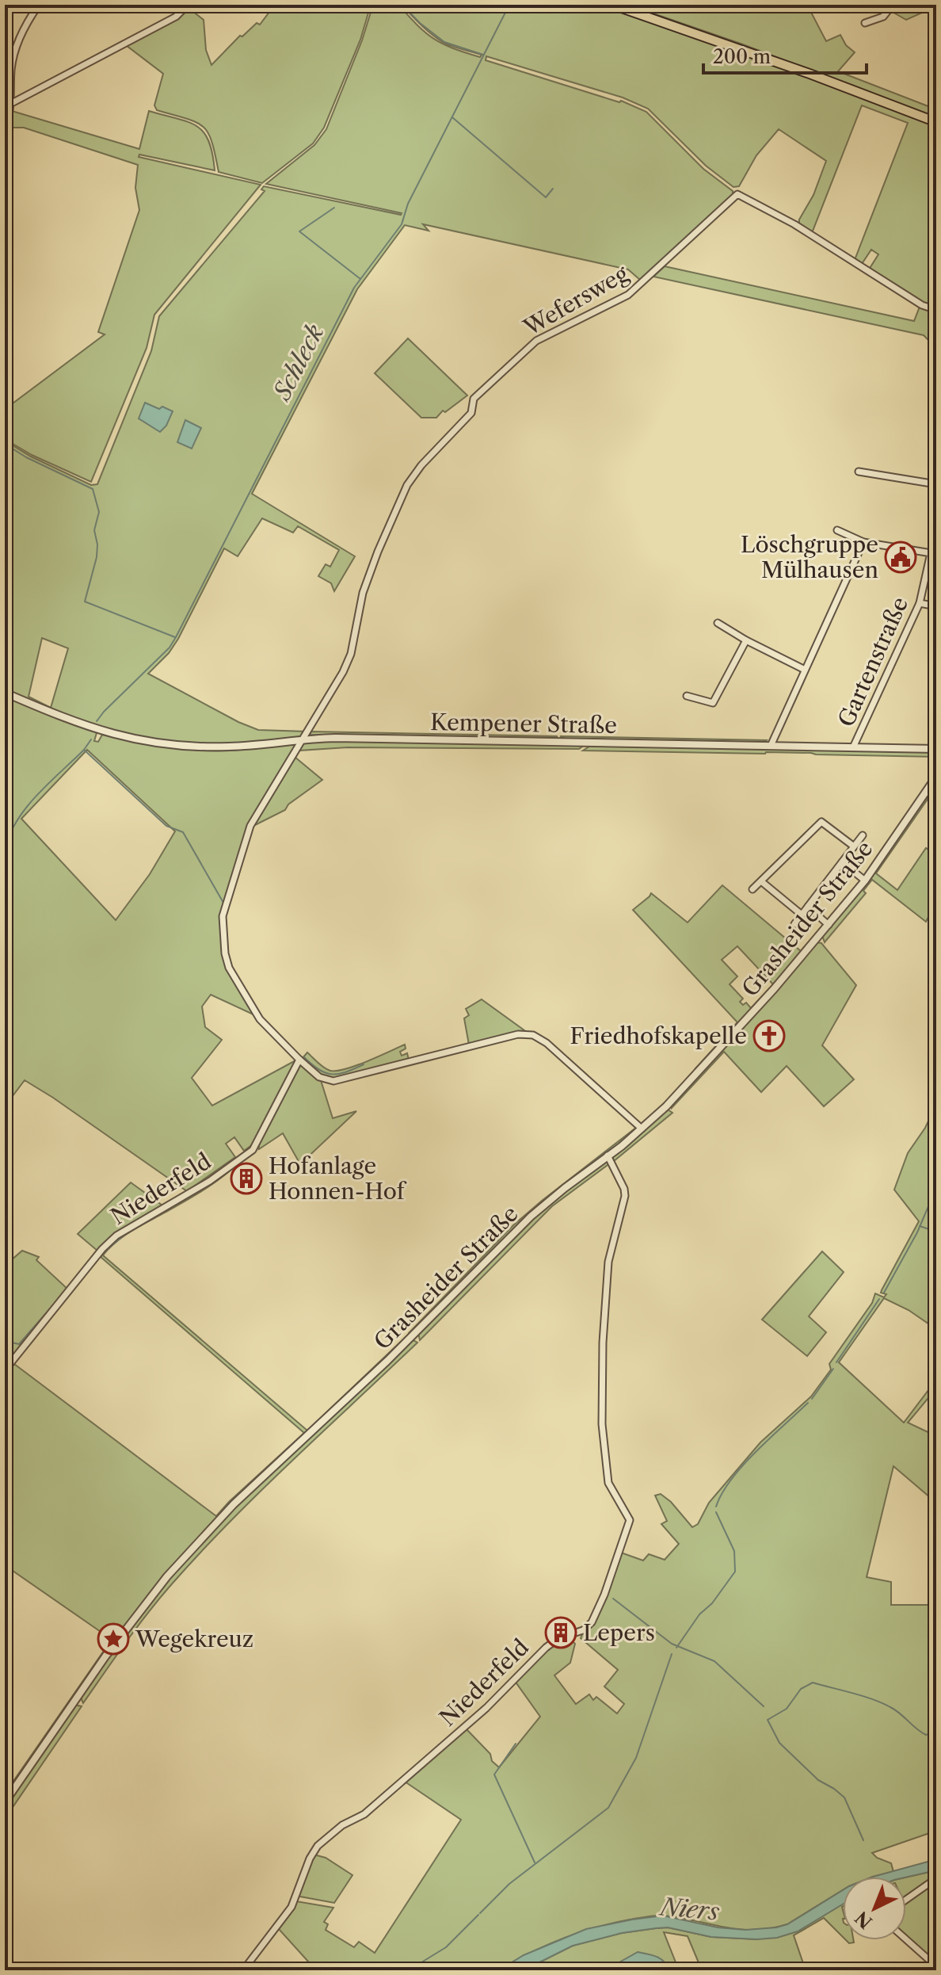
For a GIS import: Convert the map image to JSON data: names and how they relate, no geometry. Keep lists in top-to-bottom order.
{
  "streets": {
    "street": [
      "Wefersweg",
      "Gartenstraße",
      "Kempener Straße",
      "Grasheider Straße",
      "Niederfeld"
    ]
  },
  "crossings": [
    ["Wefersweg", "Kempener Straße"],
    ["Gartenstraße", "Kempener Straße"],
    ["Grasheider Straße", "Niederfeld"]
  ],
  "water": ["Schleck", "Niers"],
  "places": {
    "public building": ["Löschgruppe Mülhausen"],
    "church": ["Friedhofskapelle"],
    "building": ["Hofanlage Honnen-Hof", "Lepers"],
    "place": ["Wegekreuz"]
  },
  "scale_bar": "200 m",
  "north": "bottom left"
}
